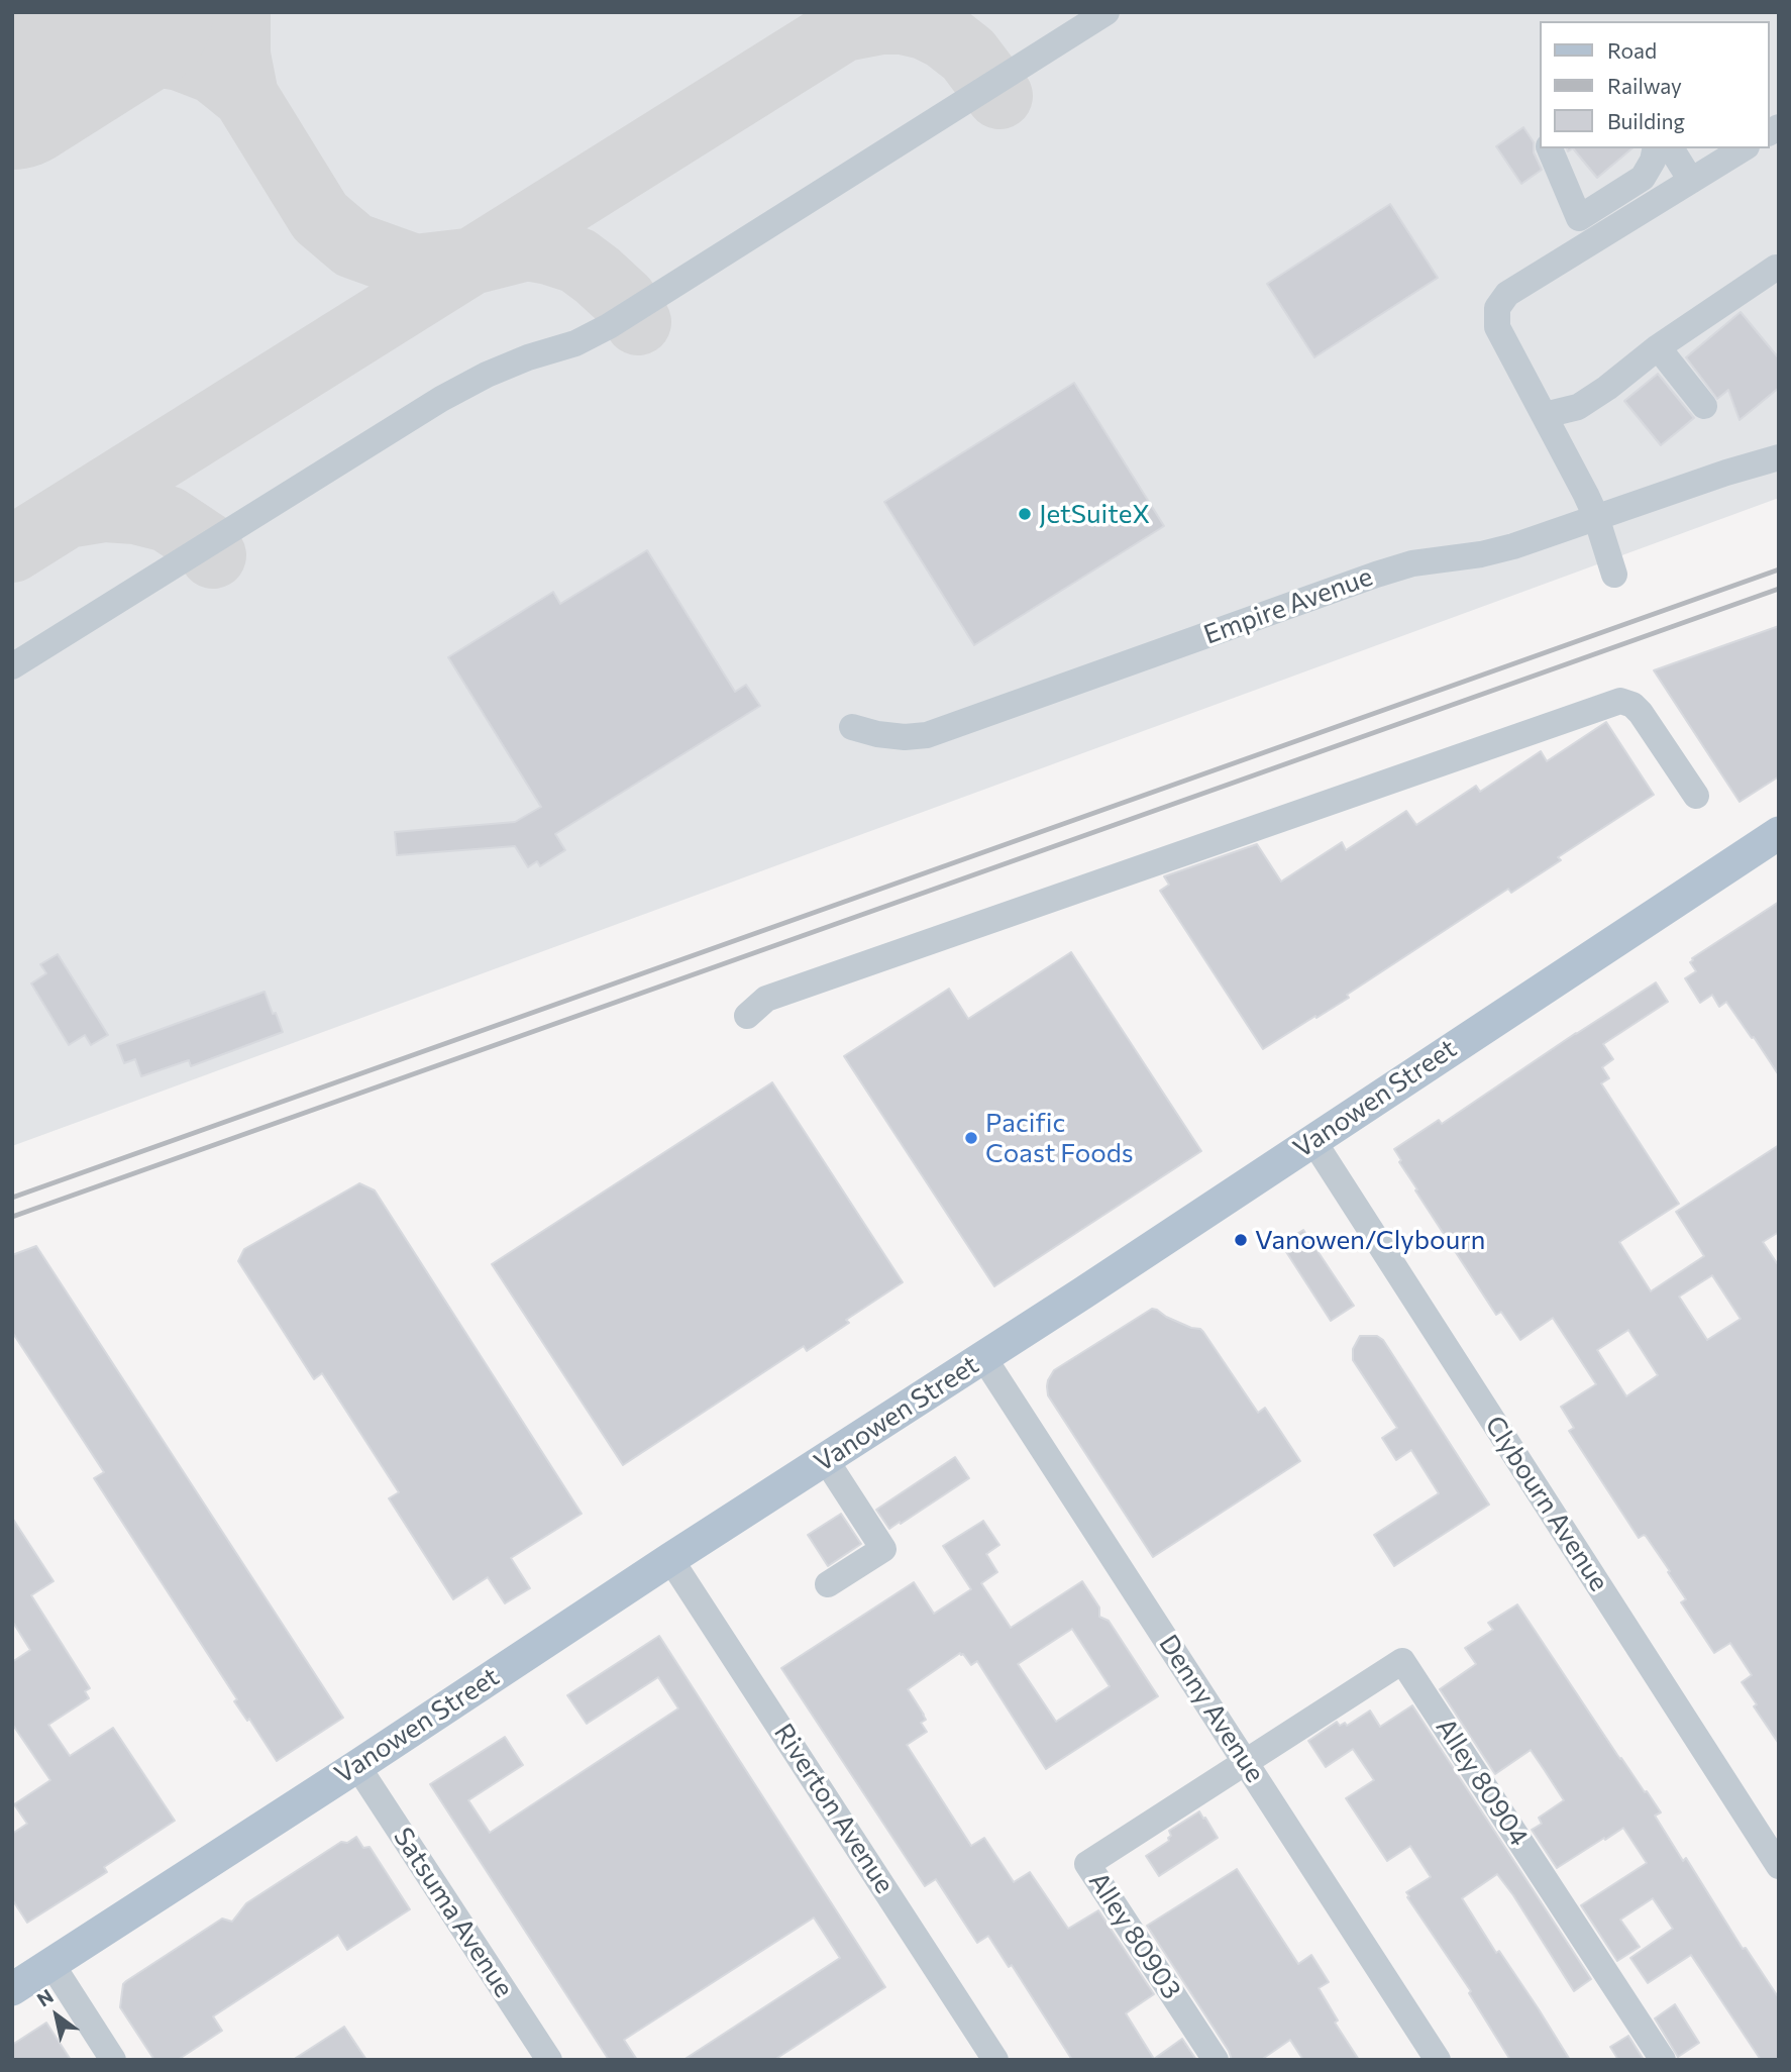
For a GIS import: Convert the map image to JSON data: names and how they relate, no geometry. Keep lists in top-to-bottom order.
{
  "streets": {
    "main road": ["Vanowen Street"],
    "street": [
      "Empire Avenue",
      "Clybourn Avenue",
      "Denny Avenue",
      "Alley 80904",
      "Riverton Avenue",
      "Satsuma Avenue",
      "Alley 80903"
    ]
  },
  "crossings": [
    ["Vanowen Street", "Clybourn Avenue"],
    ["Vanowen Street", "Denny Avenue"],
    ["Vanowen Street", "Riverton Avenue"],
    ["Vanowen Street", "Satsuma Avenue"],
    ["Denny Avenue", "Alley 80904"],
    ["Denny Avenue", "Alley 80903"],
    ["Alley 80904", "Alley 80903"]
  ],
  "places": ["JetSuiteX", "Pacific Coast Foods", "Vanowen/Clybourn"],
  "legend": ["Road", "Railway", "Building"],
  "north": "top left"
}
